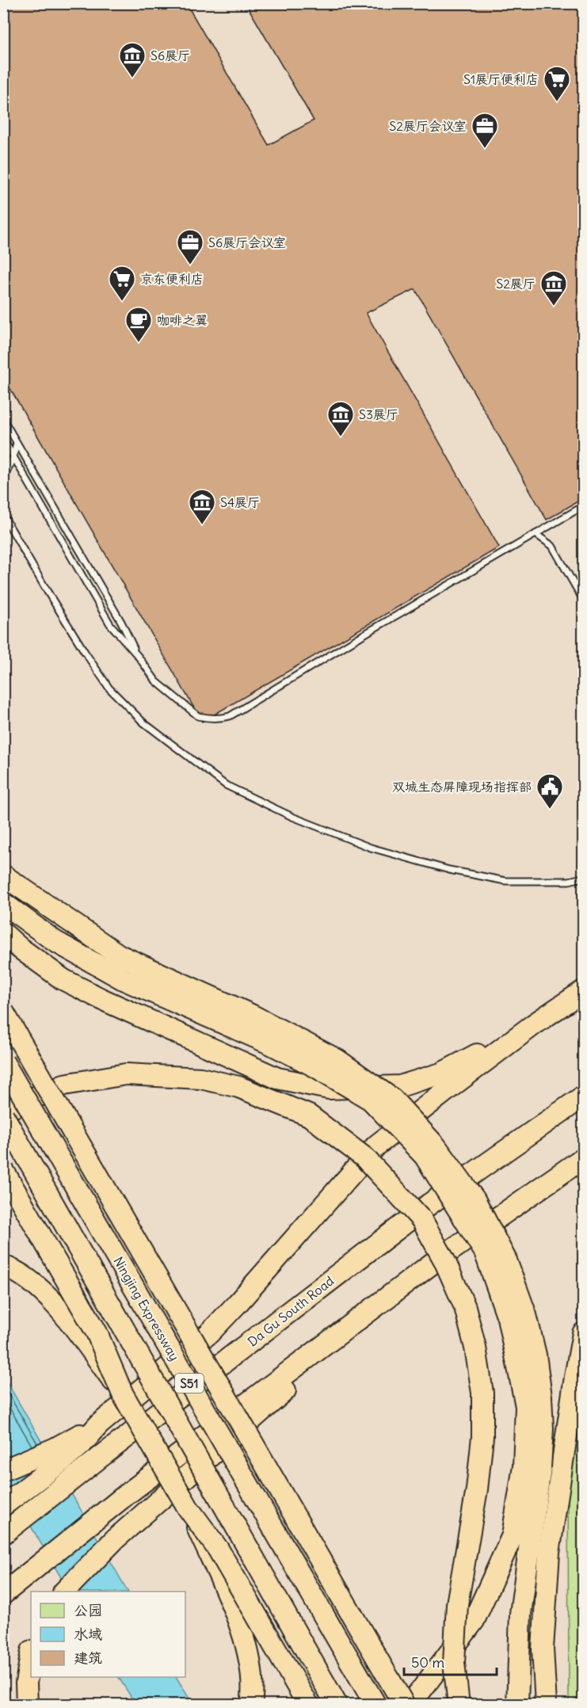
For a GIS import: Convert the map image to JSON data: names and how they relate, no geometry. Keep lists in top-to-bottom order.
{
  "streets": {
    "highway": ["Ningjing Expressway", "Da Gu South Road", "S51"]
  },
  "places": {
    "museum": [
      "S6展厅",
      "S2展厅",
      "S3展厅",
      "S4展厅"
    ],
    "supermarket": ["S1展厅便利店", "京东便利店"],
    "office": ["S2展厅会议室", "S6展厅会议室"],
    "cafe": ["咖啡之翼"],
    "public building": ["双城生态屏障现场指挥部"]
  },
  "legend": ["公园", "水域", "建筑"],
  "scale_bar": "50 m"
}
